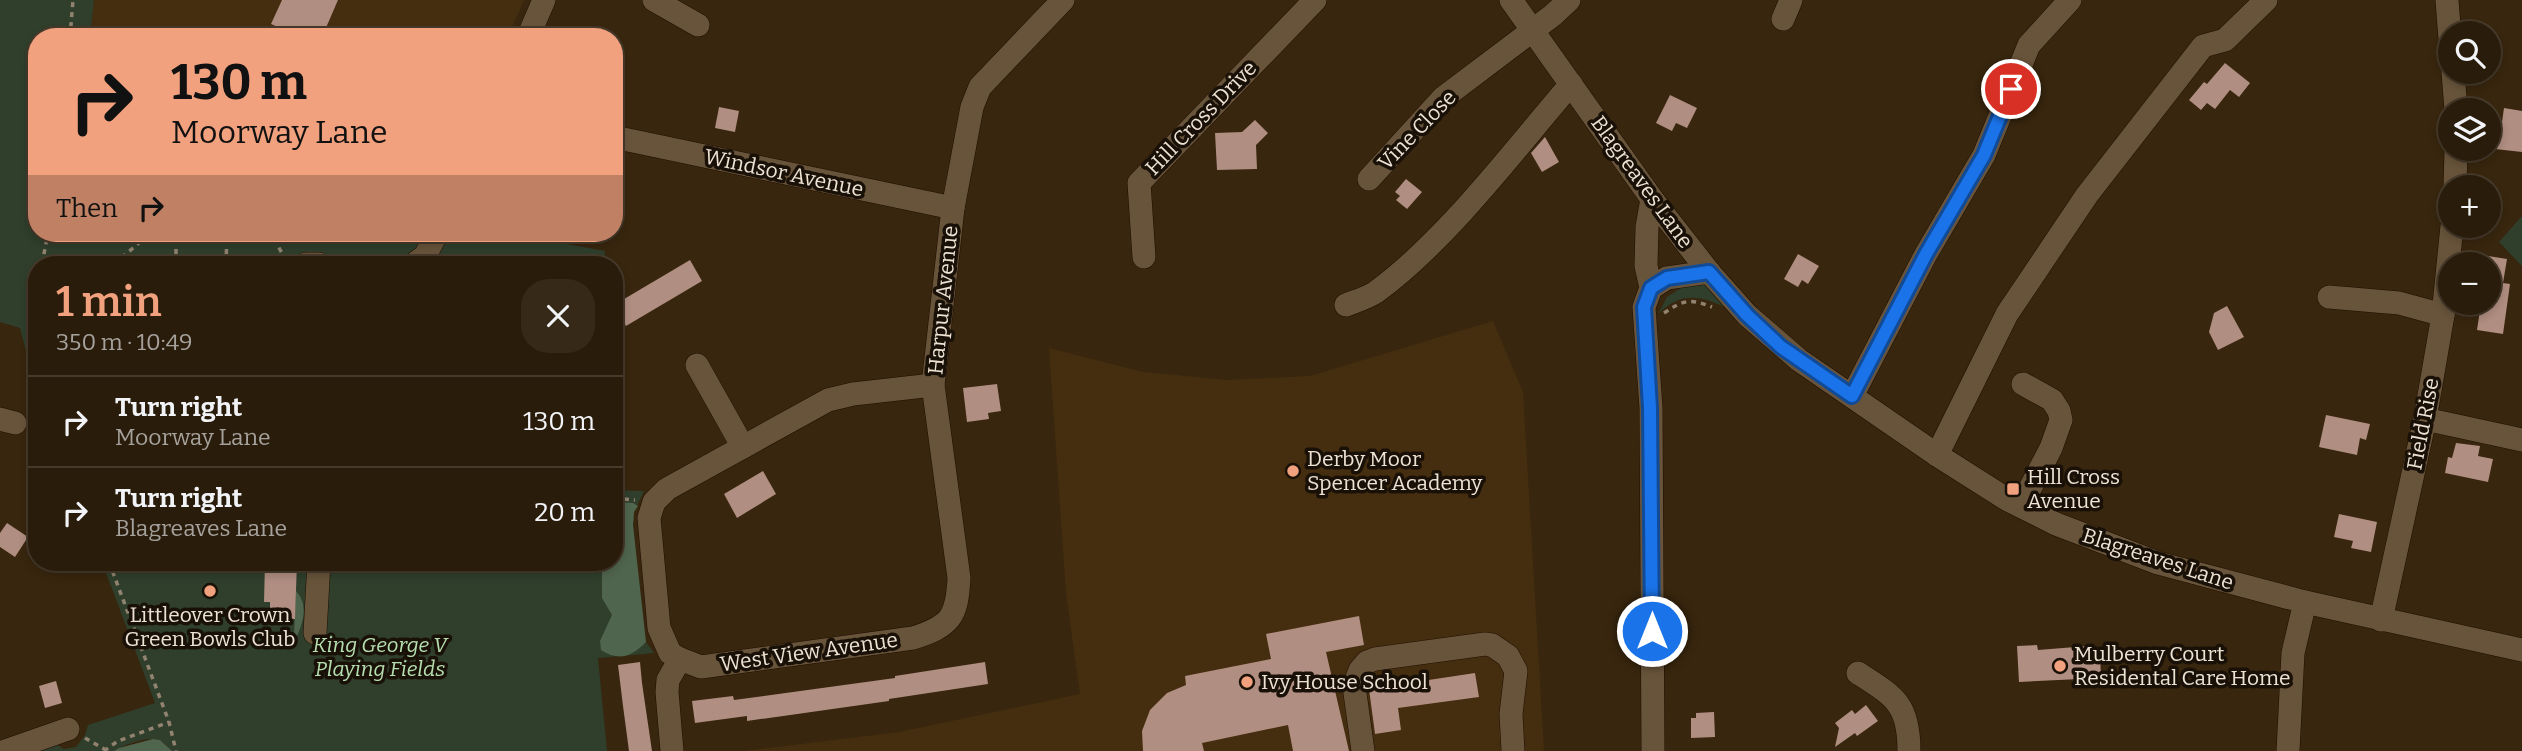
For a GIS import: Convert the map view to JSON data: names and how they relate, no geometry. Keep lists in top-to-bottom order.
{
  "streets": {
    "street": [
      "Hill Cross Drive",
      "Vine Close",
      "Windsor Avenue",
      "Blagreaves Lane",
      "Harpur Avenue",
      "Field Rise",
      "West View Avenue"
    ]
  },
  "crossings": [
    ["Vine Close", "Blagreaves Lane"],
    ["Windsor Avenue", "Harpur Avenue"],
    ["Blagreaves Lane", "Field Rise"],
    ["Harpur Avenue", "West View Avenue"]
  ],
  "parks": ["King George V Playing Fields"],
  "places": {
    "other": [
      "Derby Moor Spencer Academy",
      "Littleover Crown Green Bowls Club",
      "Mulberry Court Residental Care Home",
      "Ivy House School"
    ],
    "transit": ["Hill Cross Avenue"]
  },
  "page": {
    "map_buttons": ["+", "−"],
    "turn": ["130 m", "Moorway Lane"],
    "then": "Then",
    "heading": ["1 min", "350 m · 10:49"],
    "list": [
      {
        "name": "Turn right",
        "note": "Moorway Lane",
        "value": "130 m"
      },
      {
        "name": "Turn right",
        "note": "Blagreaves Lane",
        "value": "20 m"
      }
    ]
  }
}
